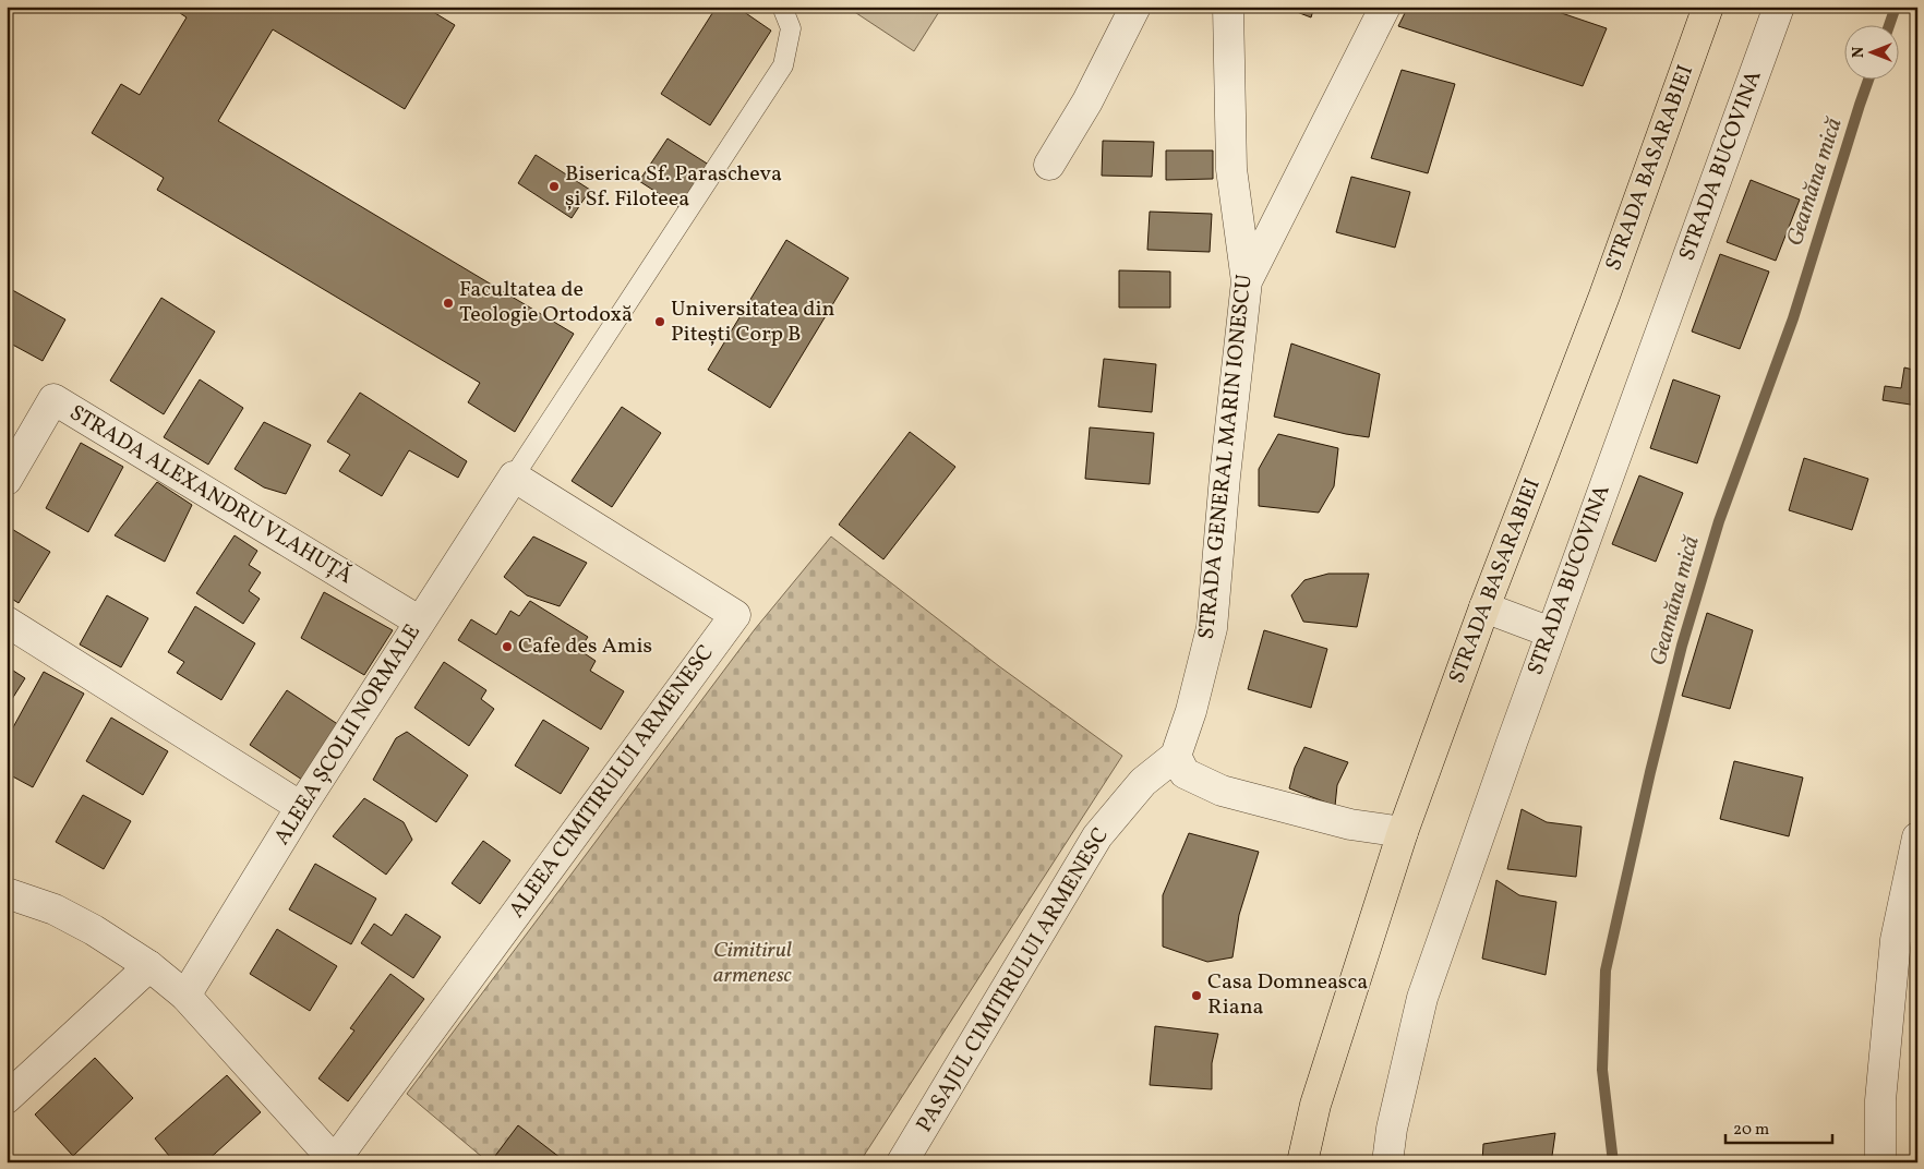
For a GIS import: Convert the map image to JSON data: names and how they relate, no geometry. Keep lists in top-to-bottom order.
{
  "streets": {
    "main road": ["STRADA BASARABIEI"],
    "street": [
      "STRADA BUCOVINA",
      "STRADA GENERAL MARIN IONESCU",
      "STRADA ALEXANDRU VLAHUȚĂ",
      "ALEEA ȘCOLII NORMALE",
      "ALEEA CIMITIRULUI ARMENESC",
      "PASAJUL CIMITIRULUI ARMENESC"
    ]
  },
  "crossings": [
    ["STRADA GENERAL MARIN IONESCU", "PASAJUL CIMITIRULUI ARMENESC"],
    ["STRADA ALEXANDRU VLAHUȚĂ", "ALEEA ȘCOLII NORMALE"],
    ["ALEEA ȘCOLII NORMALE", "ALEEA CIMITIRULUI ARMENESC"]
  ],
  "water": ["Geamăna mică"],
  "parks": ["Cimitirul armenesc"],
  "places": [
    "Biserica Sf. Parascheva și Sf. Filoteea",
    "Facultatea de Teologie Ortodoxă",
    "Universitatea din Pitești Corp B",
    "Cafe des Amis",
    "Casa Domneasca Riana"
  ],
  "scale_bar": "20 m",
  "north": "left"
}
